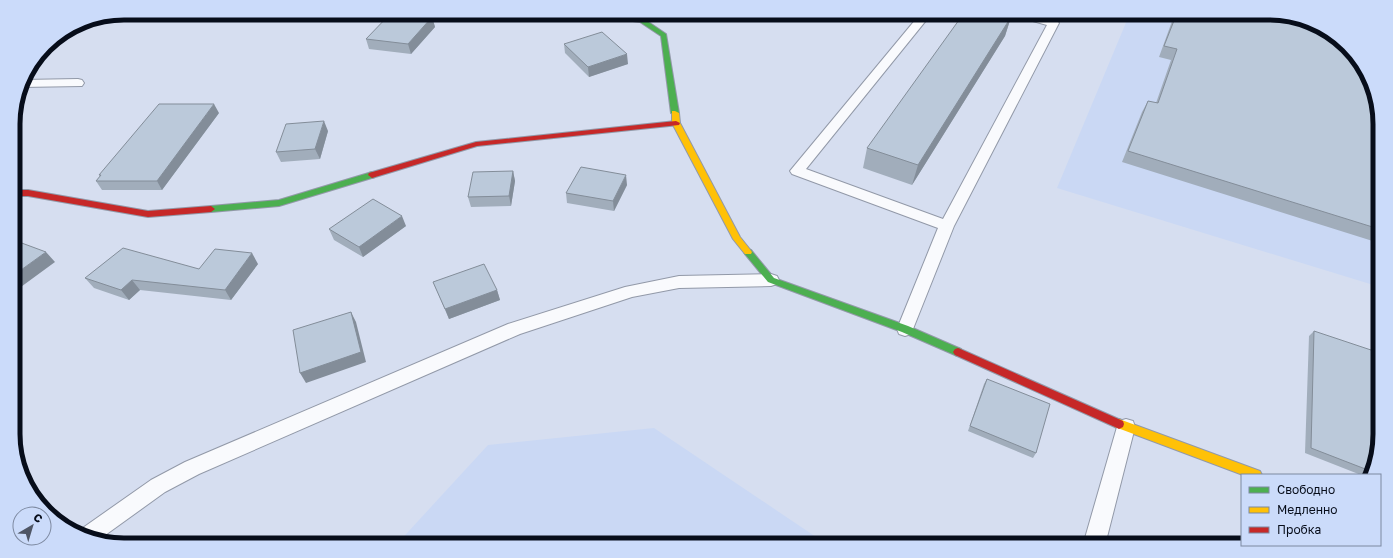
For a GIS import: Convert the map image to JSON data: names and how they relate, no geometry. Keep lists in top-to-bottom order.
{
  "legend": ["Свободно", "Медленно", "Пробка"],
  "north": "top right"
}
